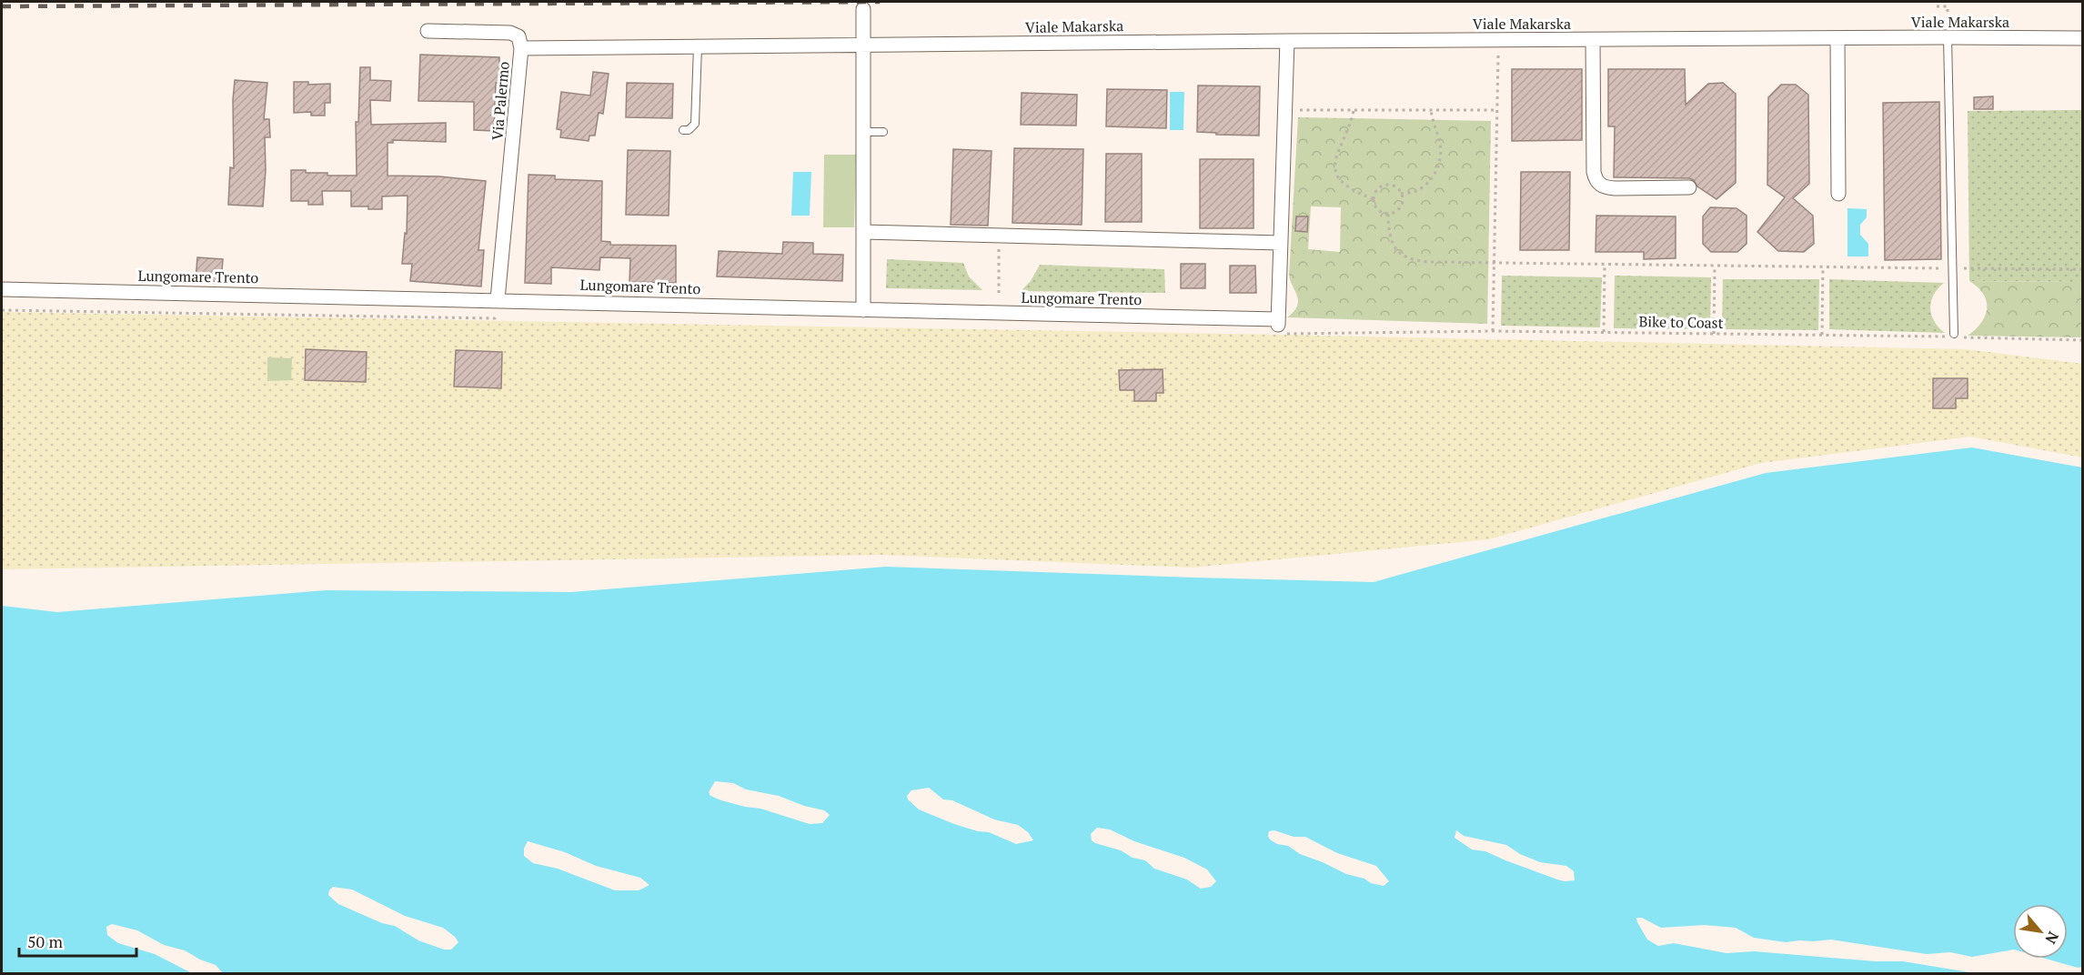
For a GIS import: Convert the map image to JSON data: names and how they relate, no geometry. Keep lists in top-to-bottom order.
{
  "streets": {
    "street": ["Viale Makarska", "Via Palermo", "Lungomare Trento"],
    "path": ["Bike to Coast"]
  },
  "crossings": [
    ["Viale Makarska", "Via Palermo"],
    ["Via Palermo", "Lungomare Trento"],
    ["Lungomare Trento", "Bike to Coast"]
  ],
  "scale_bar": "50 m",
  "north": "bottom right"
}
